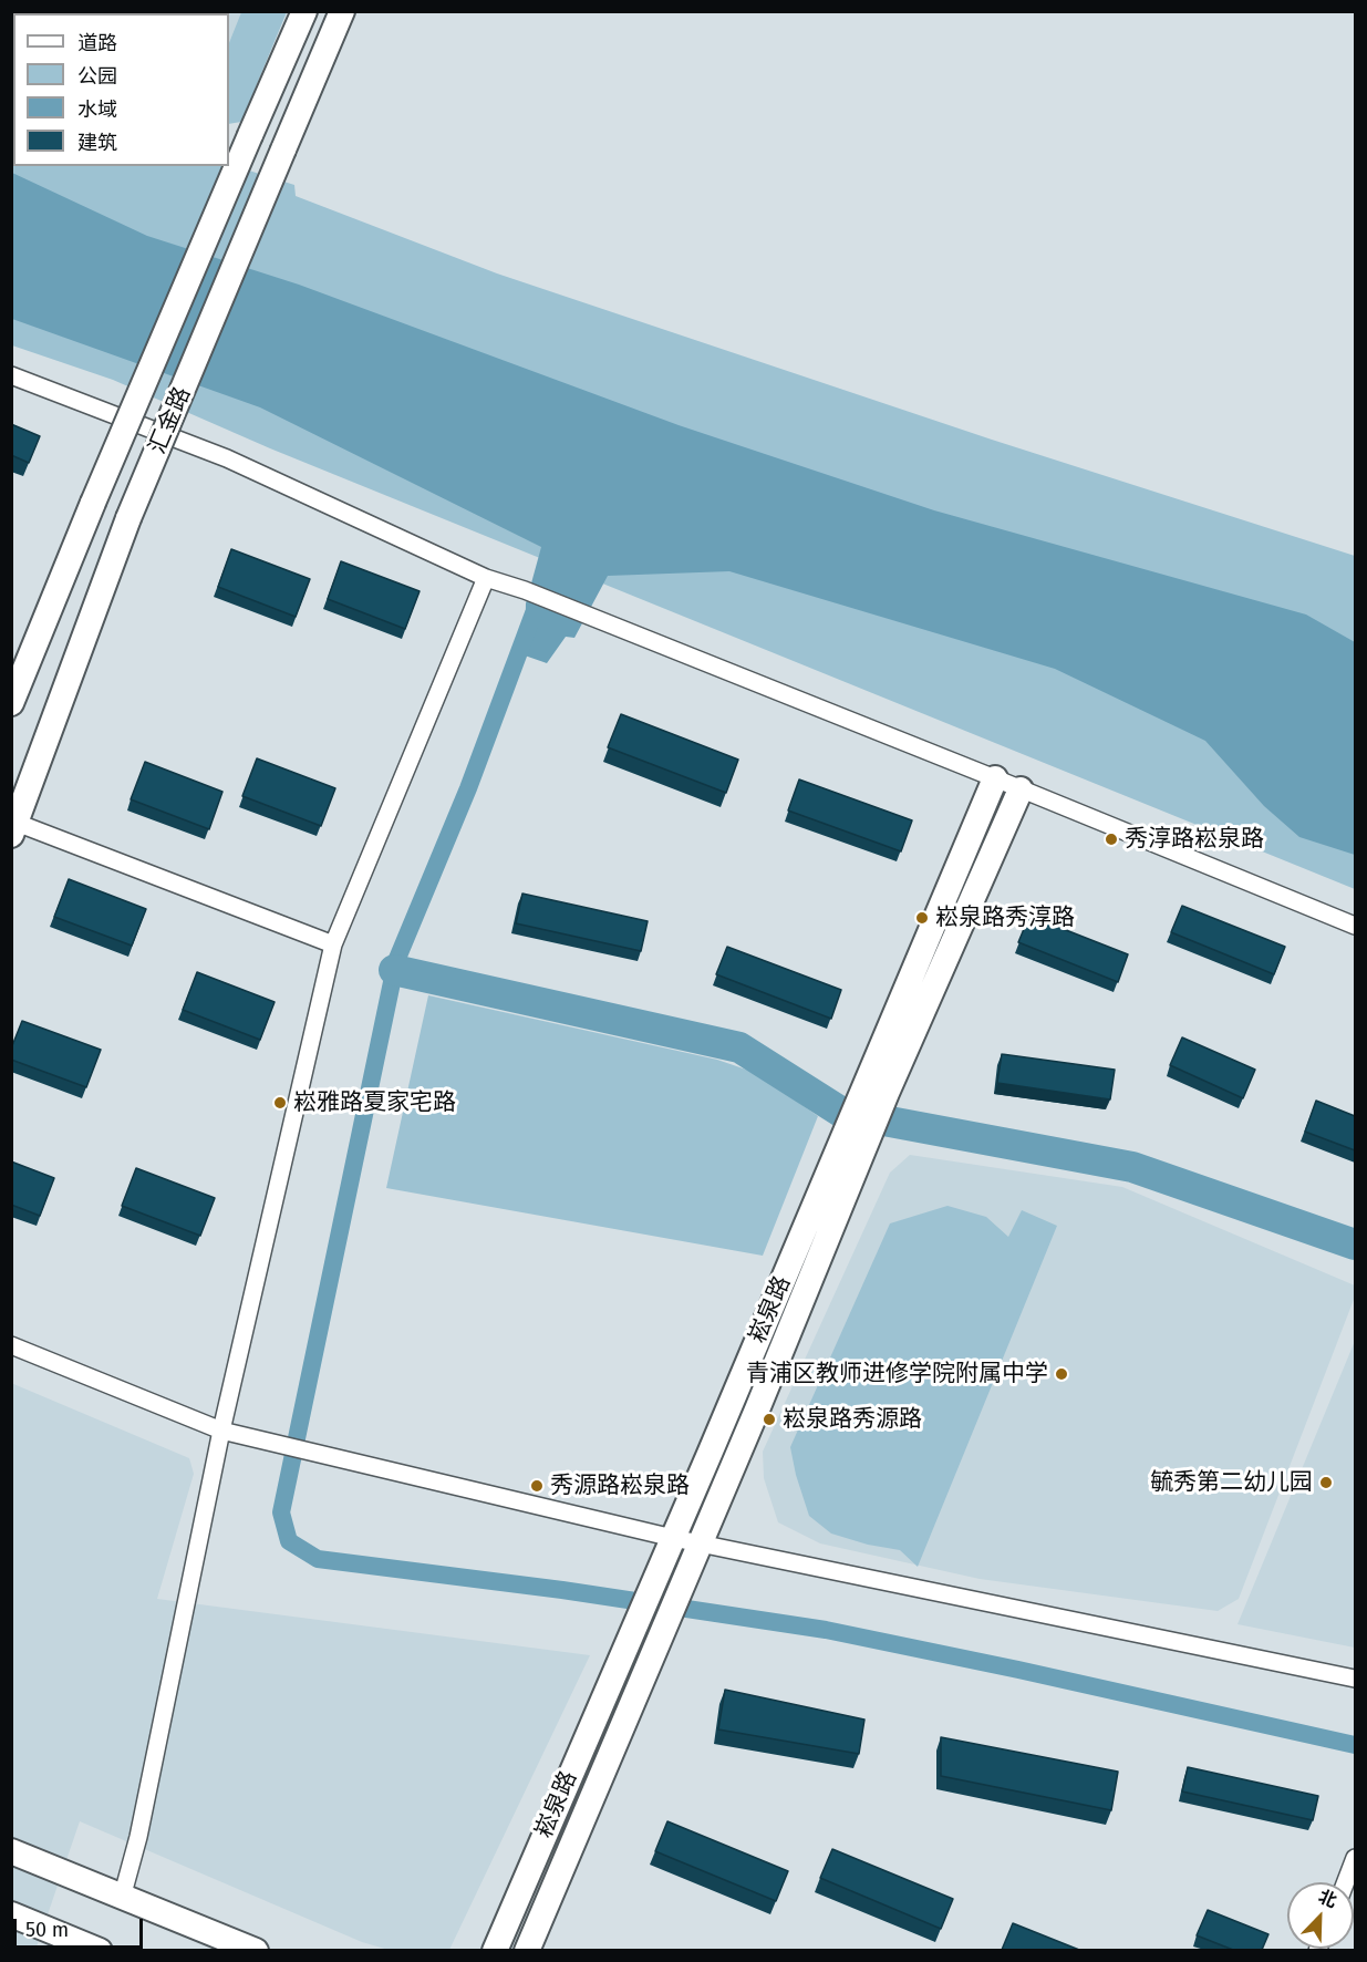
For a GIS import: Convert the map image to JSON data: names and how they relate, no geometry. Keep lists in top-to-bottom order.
{
  "streets": {
    "street": ["汇金路", "崧泉路"]
  },
  "places": [
    "秀淳路崧泉路",
    "崧泉路秀淳路",
    "崧雅路夏家宅路",
    "青浦区教师进修学院附属中学",
    "崧泉路秀源路",
    "毓秀第二幼儿园",
    "秀源路崧泉路"
  ],
  "legend": [
    "道路",
    "公园",
    "水域",
    "建筑"
  ],
  "scale_bar": "50 m",
  "north": "top right"
}
